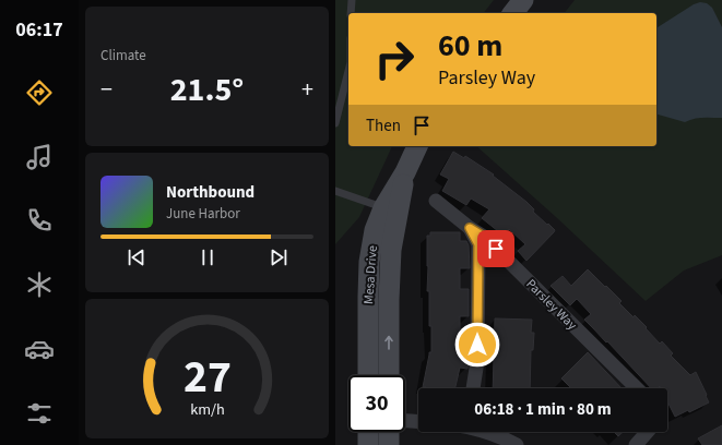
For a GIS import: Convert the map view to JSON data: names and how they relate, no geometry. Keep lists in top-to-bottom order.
{
  "streets": {
    "main road": ["Mesa Drive"],
    "street": ["Parsley Way"]
  },
  "page": {
    "tabs": "06:17",
    "tile": "Climate",
    "turn": ["60 m", "Parsley Way"],
    "heat": ["−", "21.5°", "+"],
    "then": "Then",
    "song": ["Northbound", "June Harbor"],
    "limit": "30",
    "trip": "06:18 · 1 min · 80 m",
    "gauge": ["27", "km/h"]
  }
}
